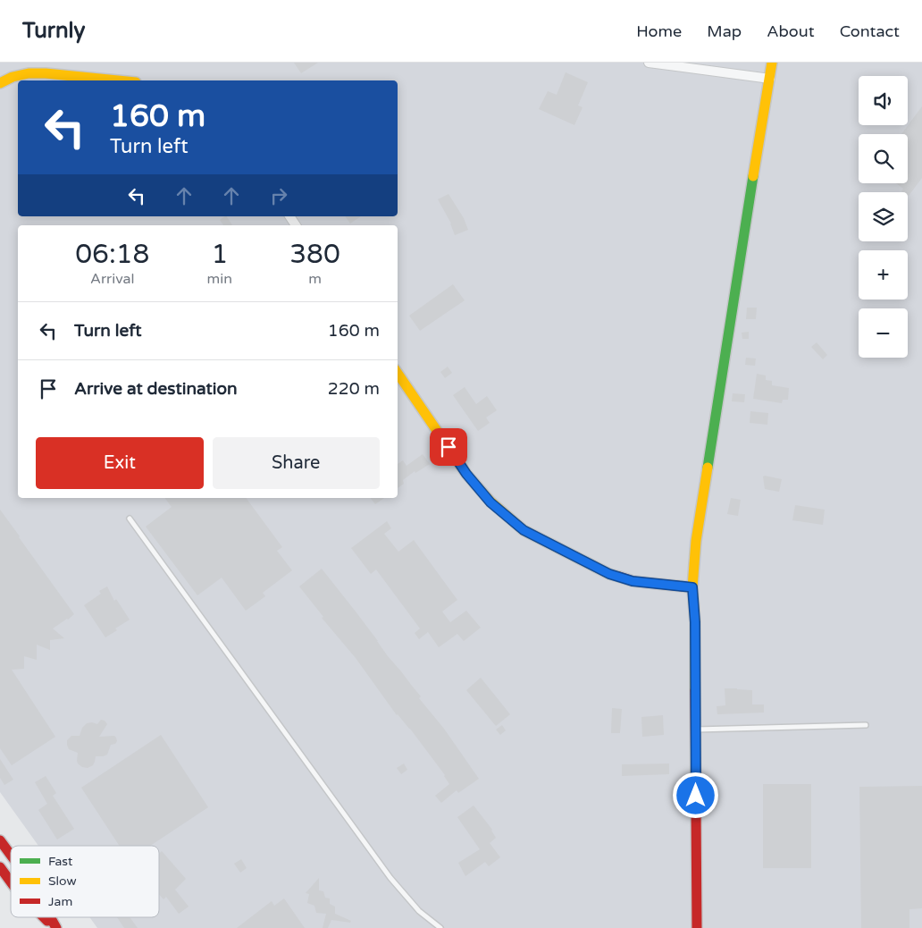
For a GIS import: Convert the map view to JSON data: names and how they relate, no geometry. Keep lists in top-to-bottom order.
{
  "legend": ["Fast", "Slow", "Jam"],
  "page": {
    "header": "Turnly",
    "nav": [
      "Home",
      "Map",
      "About",
      "Contact"
    ],
    "map_buttons": ["+", "−"],
    "turn": ["160 m", "Turn left"],
    "eta": [
      "06:18",
      "Arrival",
      "1",
      "min",
      "380",
      "m"
    ],
    "list": [
      {
        "name": "Turn left",
        "value": "160 m"
      },
      {
        "name": "Arrive at destination",
        "value": "220 m"
      }
    ],
    "buttons": ["Exit", "Share"]
  }
}
